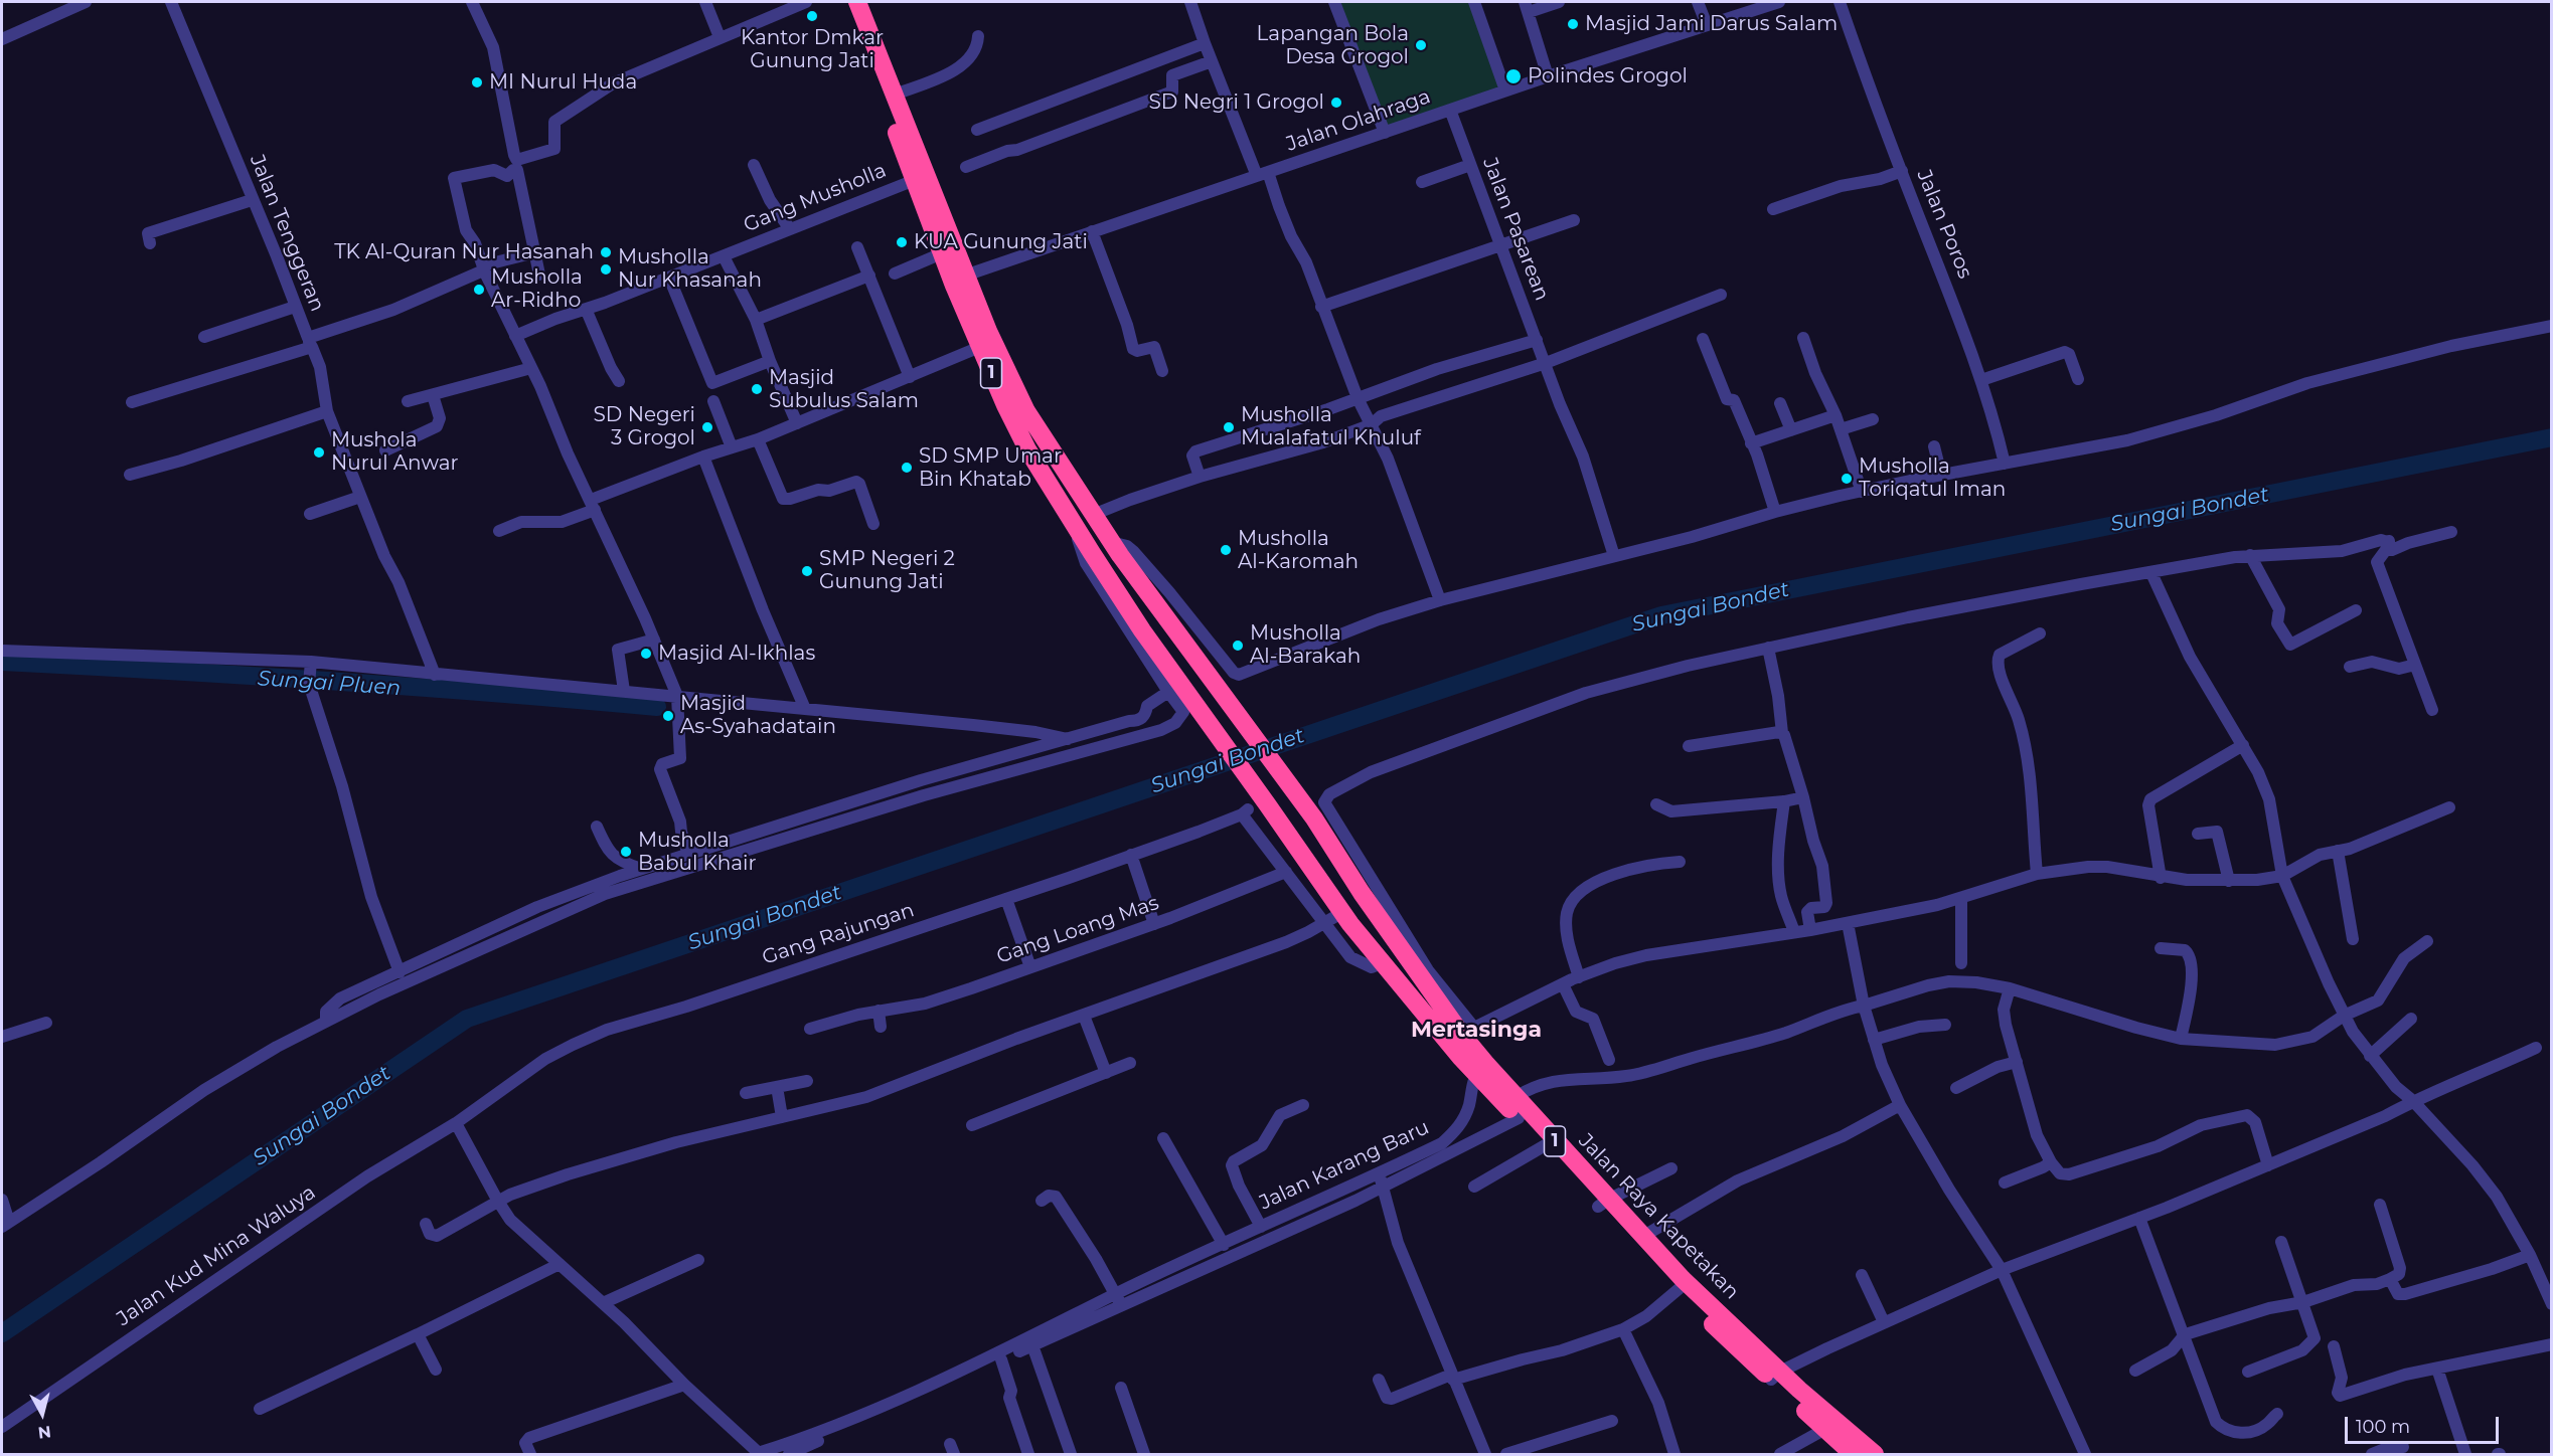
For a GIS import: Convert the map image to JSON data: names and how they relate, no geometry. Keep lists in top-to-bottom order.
{
  "streets": {
    "highway": ["1", "Jalan Raya Kapetakan"],
    "street": [
      "Jalan Olahraga",
      "Gang Musholla",
      "Jalan Poros",
      "Jalan Pasarean",
      "Jalan Tenggeran",
      "Gang Loang Mas",
      "Gang Rajungan",
      "Jalan Karang Baru",
      "Jalan Kud Mina Waluya"
    ]
  },
  "crossings": [
    ["Jalan Olahraga", "Jalan Pasarean"],
    ["Jalan Olahraga", "1"],
    ["Gang Musholla", "1"],
    ["1", "Jalan Karang Baru"],
    ["1", "Jalan Raya Kapetakan"],
    ["Gang Loang Mas", "Gang Rajungan"],
    ["Gang Rajungan", "Jalan Kud Mina Waluya"],
    ["Jalan Karang Baru", "Jalan Raya Kapetakan"]
  ],
  "districts": ["Mertasinga"],
  "water": ["Sungai Bondet", "Sungai Pluen"],
  "places": [
    "Kantor Dmkar Gunung Jati",
    "Masjid Jami Darus Salam",
    "Lapangan Bola Desa Grogol",
    "Polindes Grogol",
    "MI Nurul Huda",
    "SD Negri 1 Grogol",
    "KUA Gunung Jati",
    "TK Al-Quran Nur Hasanah",
    "Musholla Nur Khasanah",
    "Musholla Ar-Ridho",
    "Masjid Subulus Salam",
    "SD Negeri 3 Grogol",
    "Musholla Mualafatul Khuluf",
    "Mushola Nurul Anwar",
    "SD SMP Umar Bin Khatab",
    "Musholla Toriqatul Iman",
    "Musholla Al-Karomah",
    "SMP Negeri 2 Gunung Jati",
    "Musholla Al-Barakah",
    "Masjid Al-Ikhlas",
    "Masjid As-Syahadatain",
    "Musholla Babul Khair"
  ],
  "scale_bar": "100 m",
  "north": "bottom"
}
